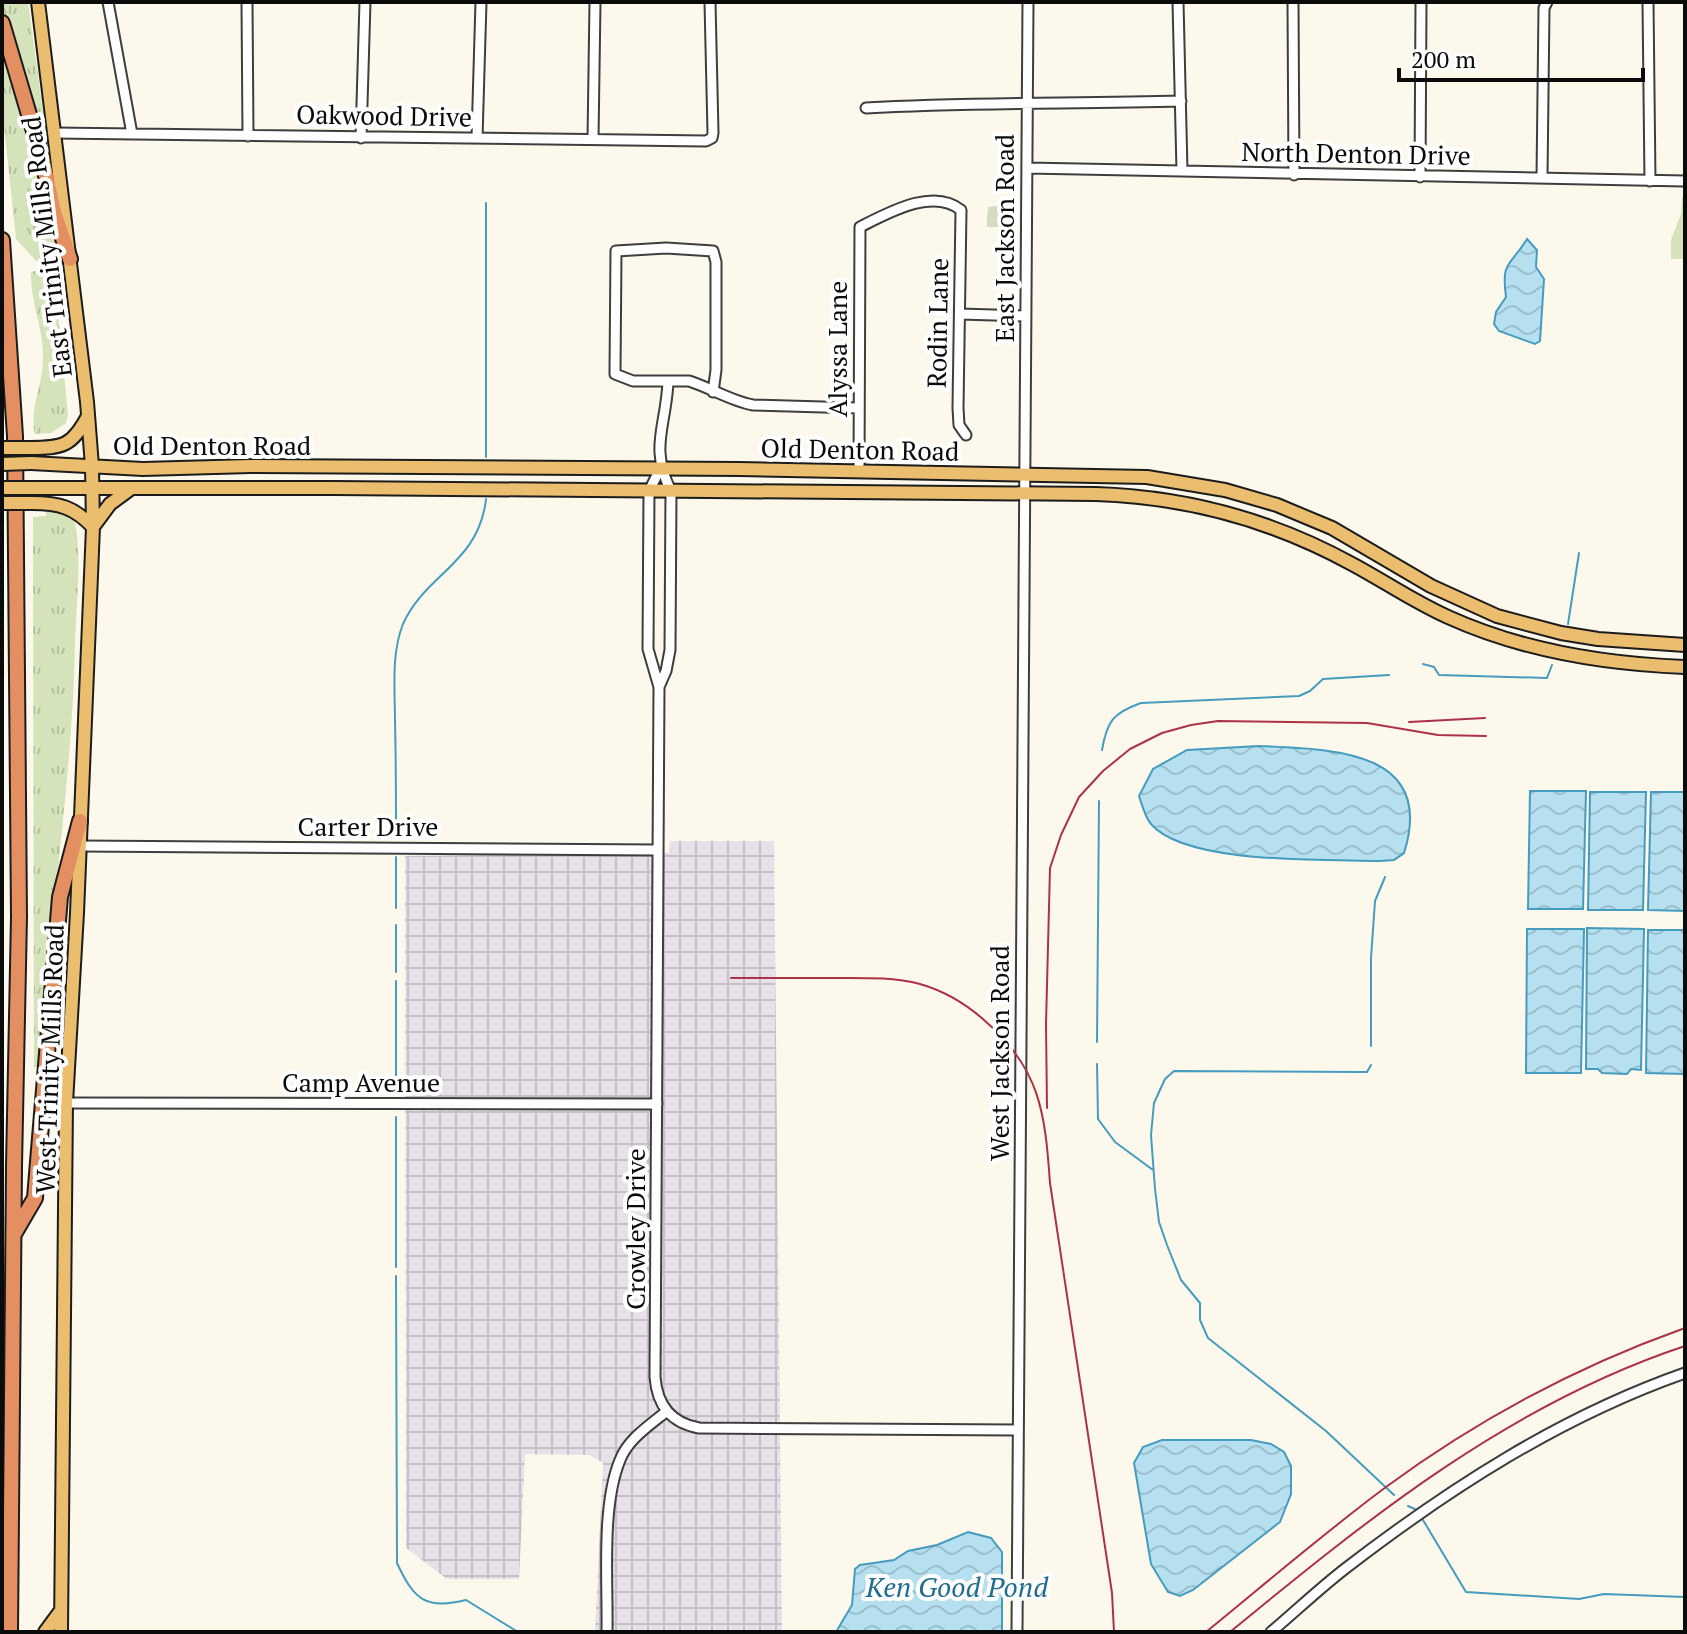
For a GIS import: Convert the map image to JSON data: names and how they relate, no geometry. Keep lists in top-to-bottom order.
{
  "streets": {
    "main road": ["East Trinity Mills Road", "Old Denton Road", "West Trinity Mills Road"],
    "street": [
      "Oakwood Drive",
      "North Denton Drive",
      "East Jackson Road",
      "Rodin Lane",
      "Alyssa Lane",
      "Carter Drive",
      "West Jackson Road",
      "Camp Avenue",
      "Crowley Drive"
    ]
  },
  "crossings": [
    ["Oakwood Drive", "East Trinity Mills Road"],
    ["North Denton Drive", "East Jackson Road"],
    ["East Jackson Road", "Old Denton Road"],
    ["East Jackson Road", "West Jackson Road"],
    ["East Trinity Mills Road", "Old Denton Road"],
    ["East Trinity Mills Road", "West Trinity Mills Road"],
    ["Rodin Lane", "Alyssa Lane"],
    ["Alyssa Lane", "Old Denton Road"],
    ["Old Denton Road", "West Jackson Road"],
    ["Old Denton Road", "West Trinity Mills Road"],
    ["Old Denton Road", "Crowley Drive"],
    ["Carter Drive", "West Trinity Mills Road"],
    ["Carter Drive", "Crowley Drive"],
    ["West Trinity Mills Road", "Camp Avenue"],
    ["Camp Avenue", "Crowley Drive"]
  ],
  "water": ["Ken Good Pond"],
  "scale_bar": "200 m"
}
